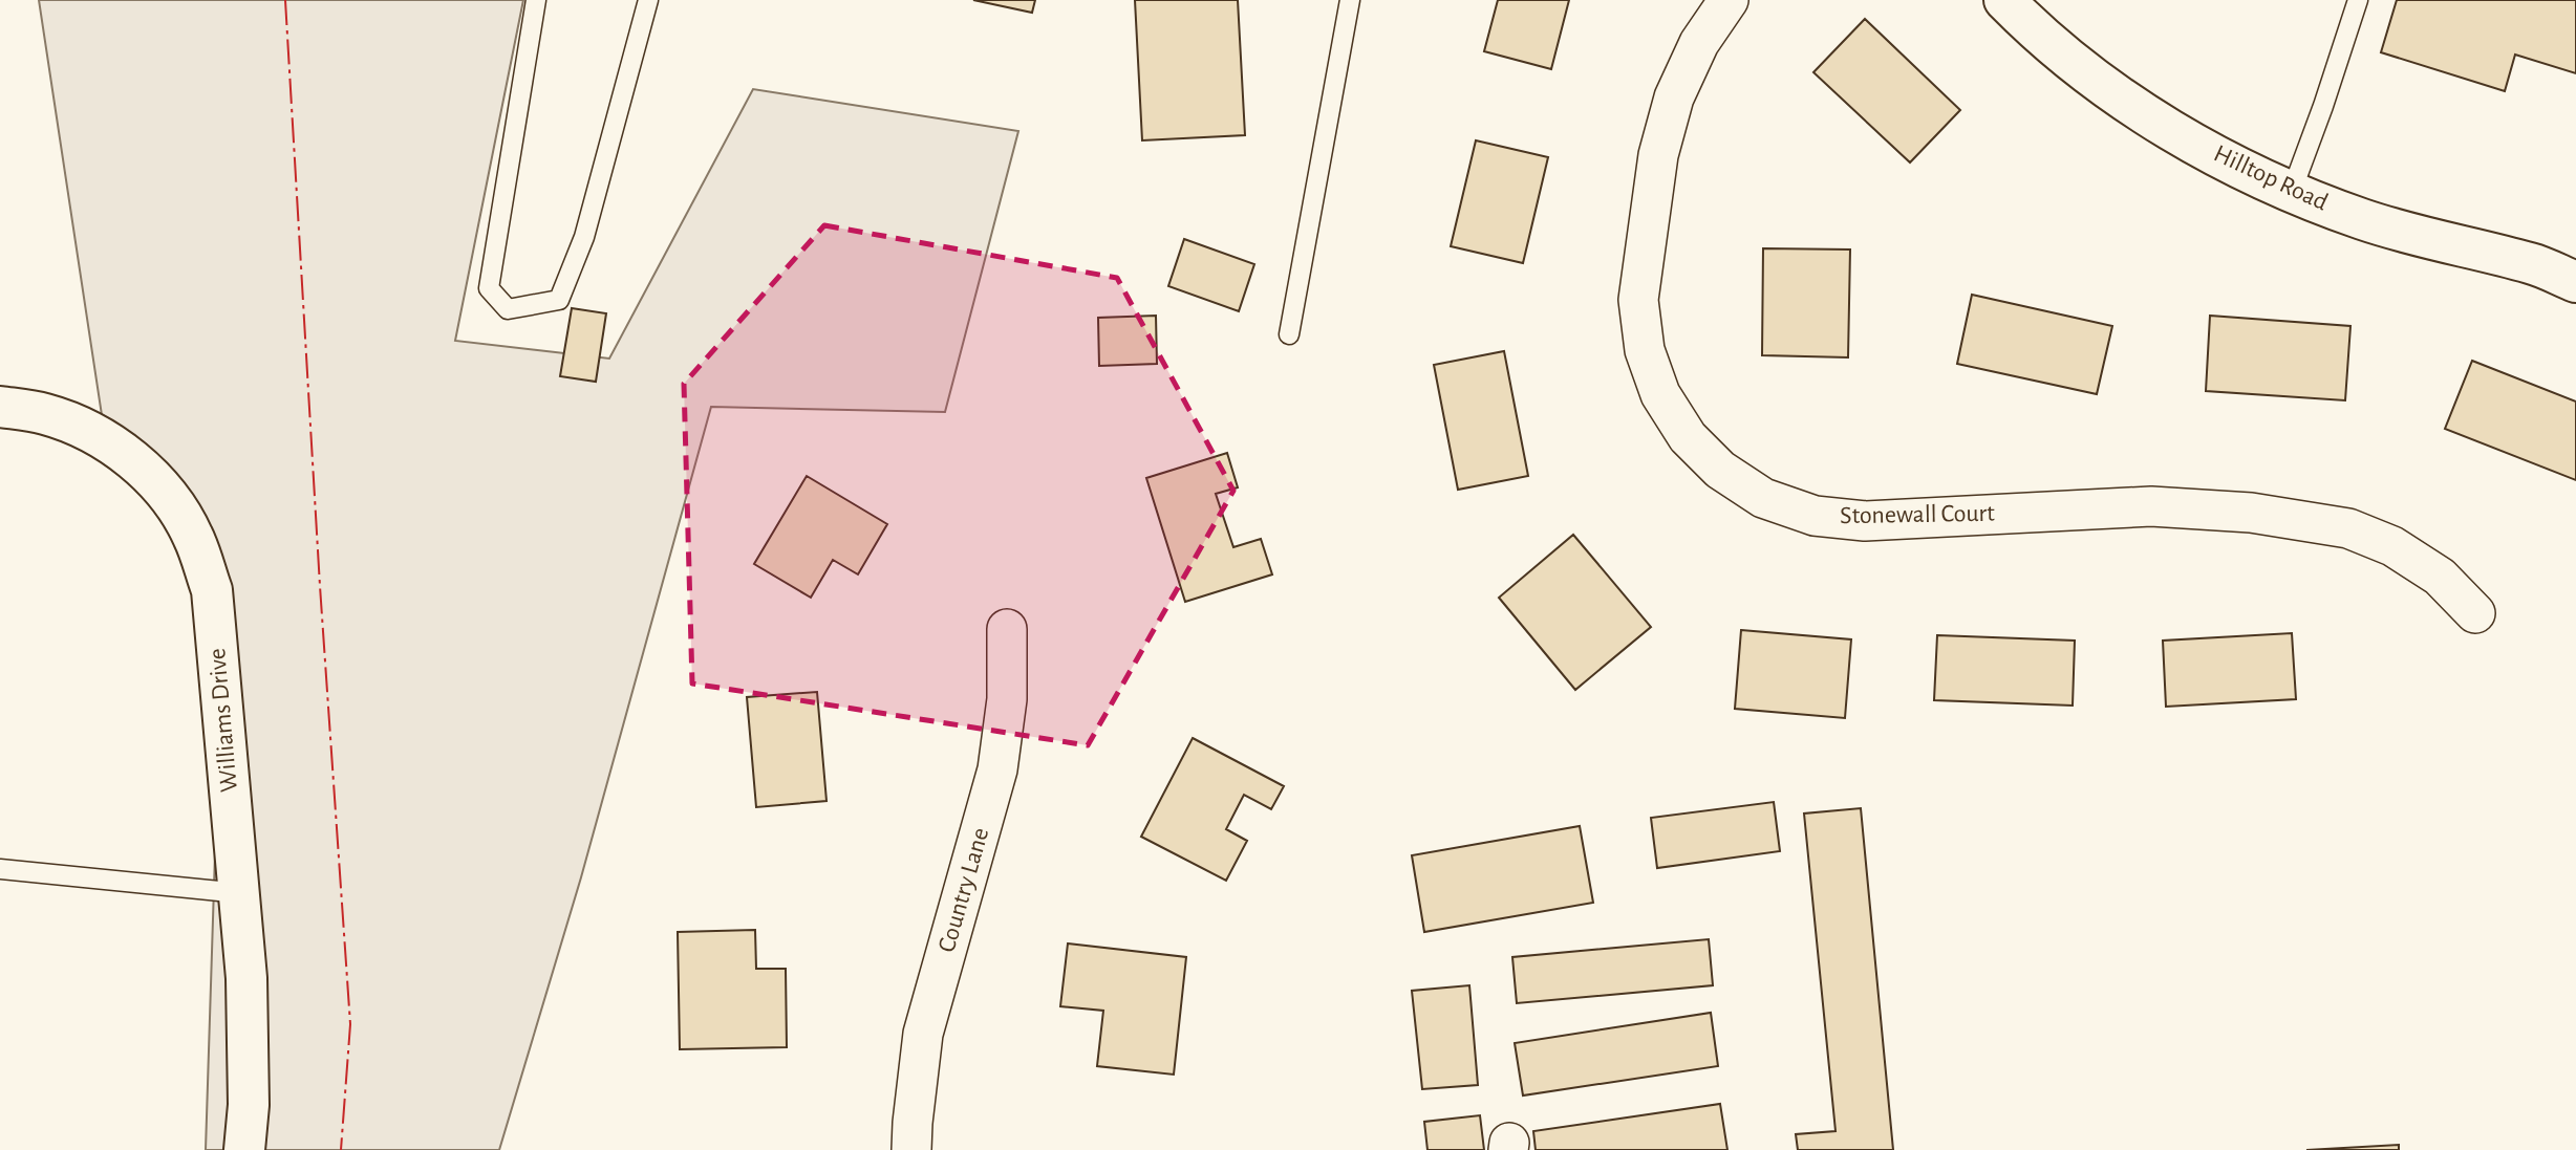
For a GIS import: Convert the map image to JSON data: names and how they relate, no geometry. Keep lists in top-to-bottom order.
{
  "streets": {
    "street": [
      "Hilltop Road",
      "Stonewall Court",
      "Williams Drive",
      "Country Lane"
    ]
  }
}
